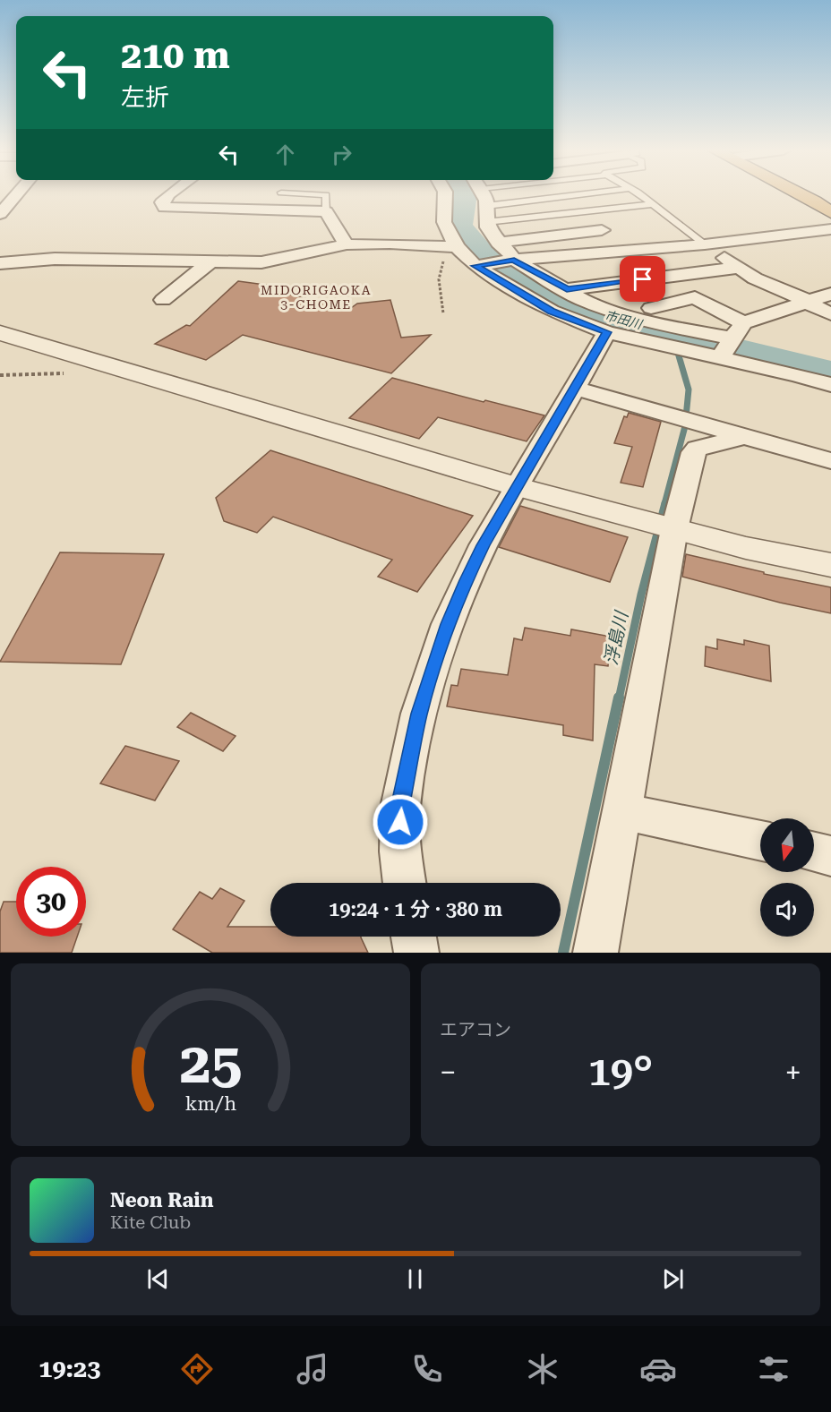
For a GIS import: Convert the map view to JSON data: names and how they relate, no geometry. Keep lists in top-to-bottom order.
{
  "districts": ["MIDORIGAOKA 3-CHOME"],
  "water": ["市田川", "浮島川"],
  "north": "bottom",
  "page": {
    "turn": ["210 m", "左折"],
    "limit": "30",
    "trip": "19:24 · 1 分 · 380 m",
    "tile": "エアコン",
    "heat": ["−", "19°", "+"],
    "song": ["Neon Rain", "Kite Club"],
    "tabs": "19:23",
    "gauge": ["25", "km/h"]
  }
}
